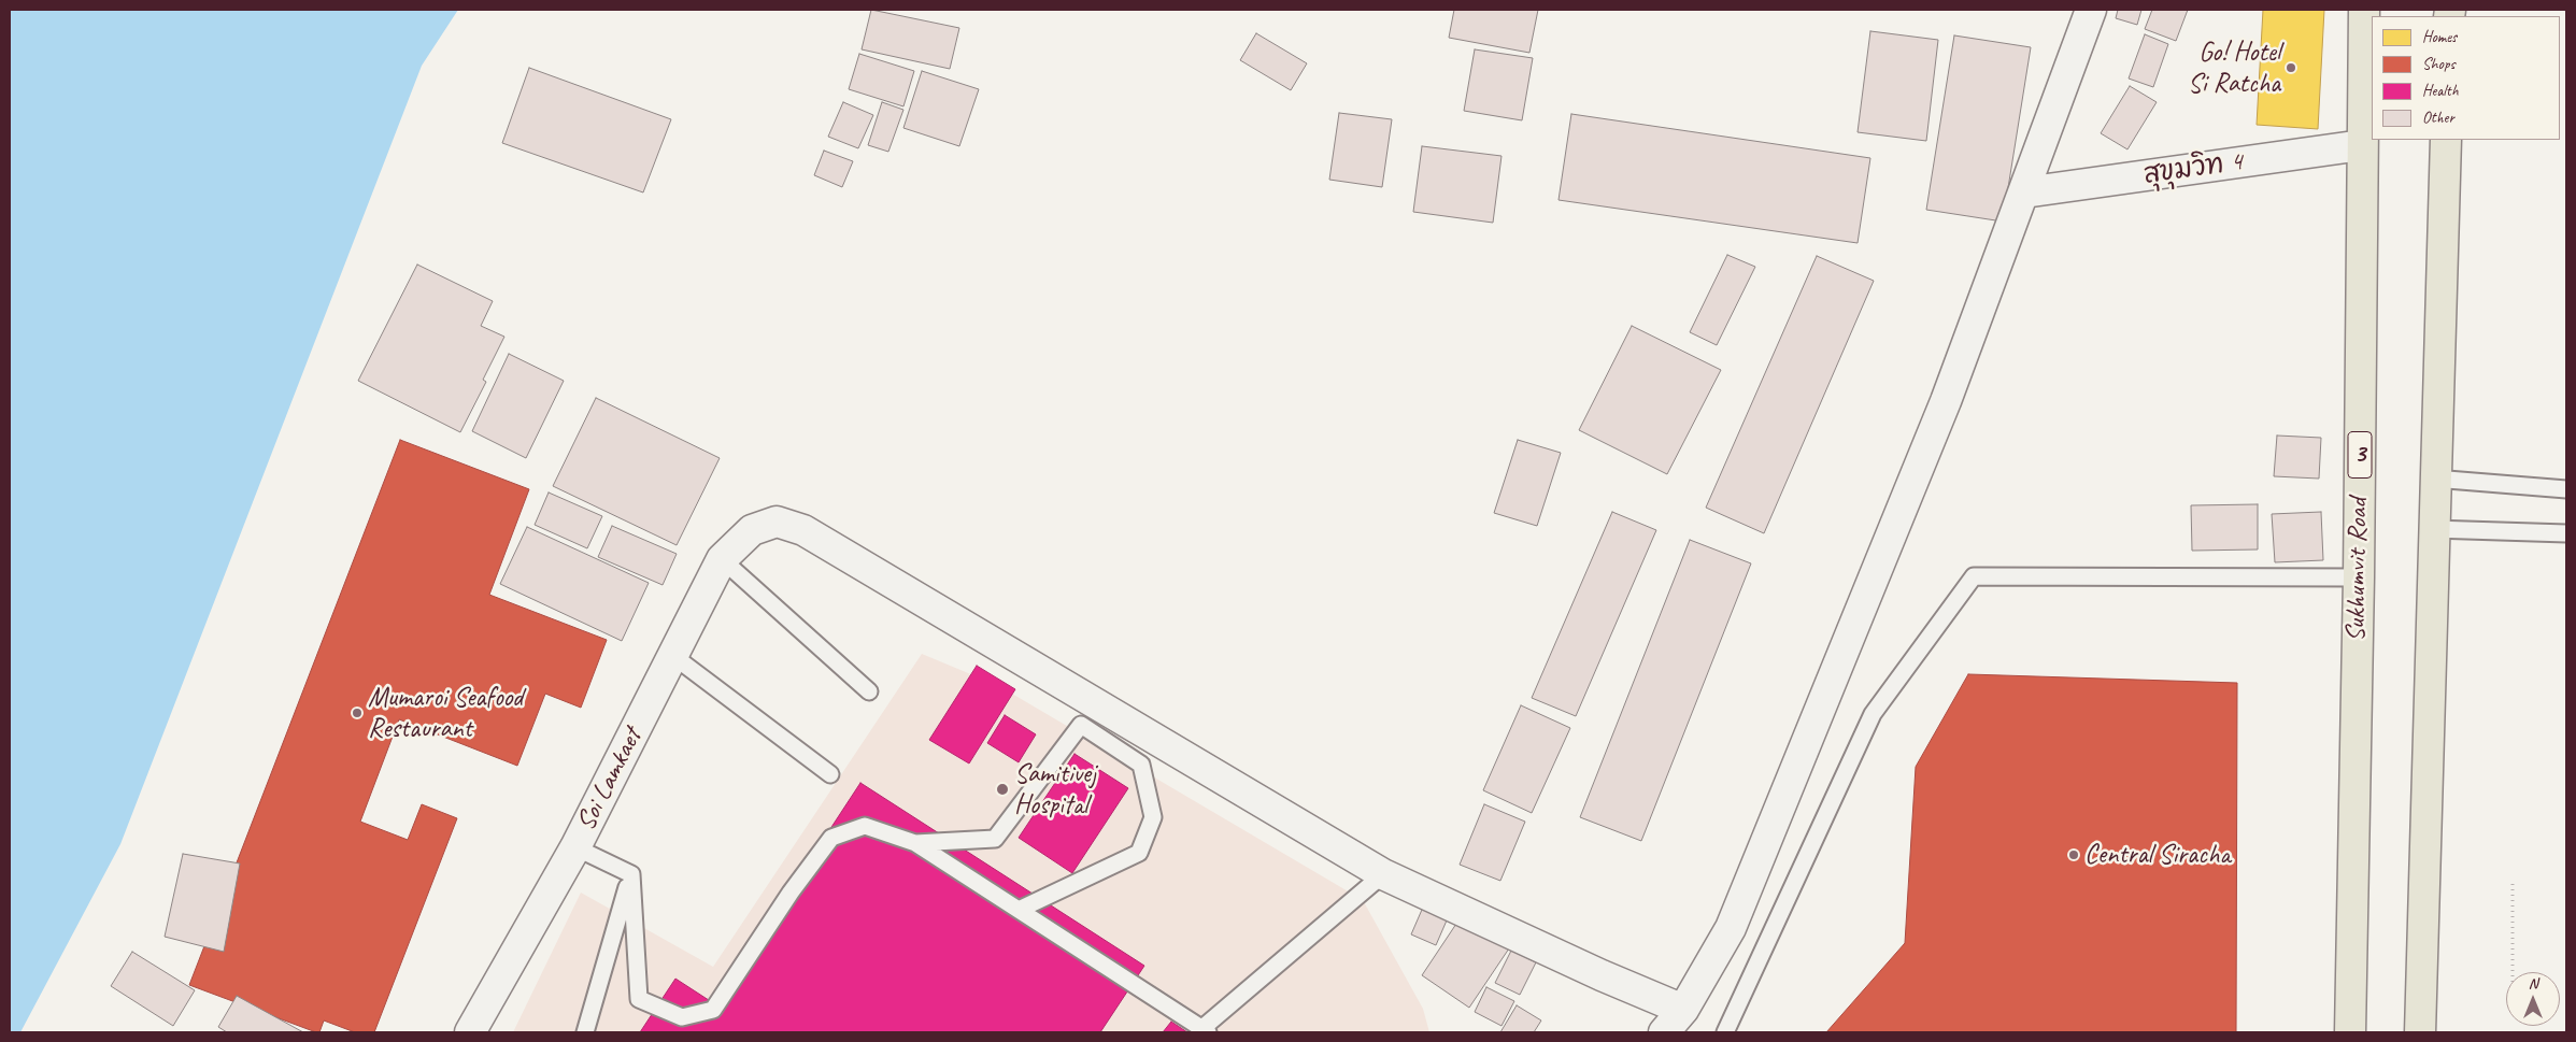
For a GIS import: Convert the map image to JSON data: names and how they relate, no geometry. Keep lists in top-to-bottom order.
{
  "streets": {
    "highway": ["3", "Sukhumvit Road"],
    "street": ["สุขุมวิท 4", "Soi Lamkaet"]
  },
  "crossings": [
    ["สุขุมวิท 4", "Sukhumvit Road"]
  ],
  "places": [
    "Go! Hotel Si Ratcha",
    "Mumaroi Seafood Restaurant",
    "Samitivej Hospital",
    "Central Siracha"
  ],
  "legend": [
    "Homes",
    "Shops",
    "Health",
    "Other"
  ],
  "north": "top"
}
